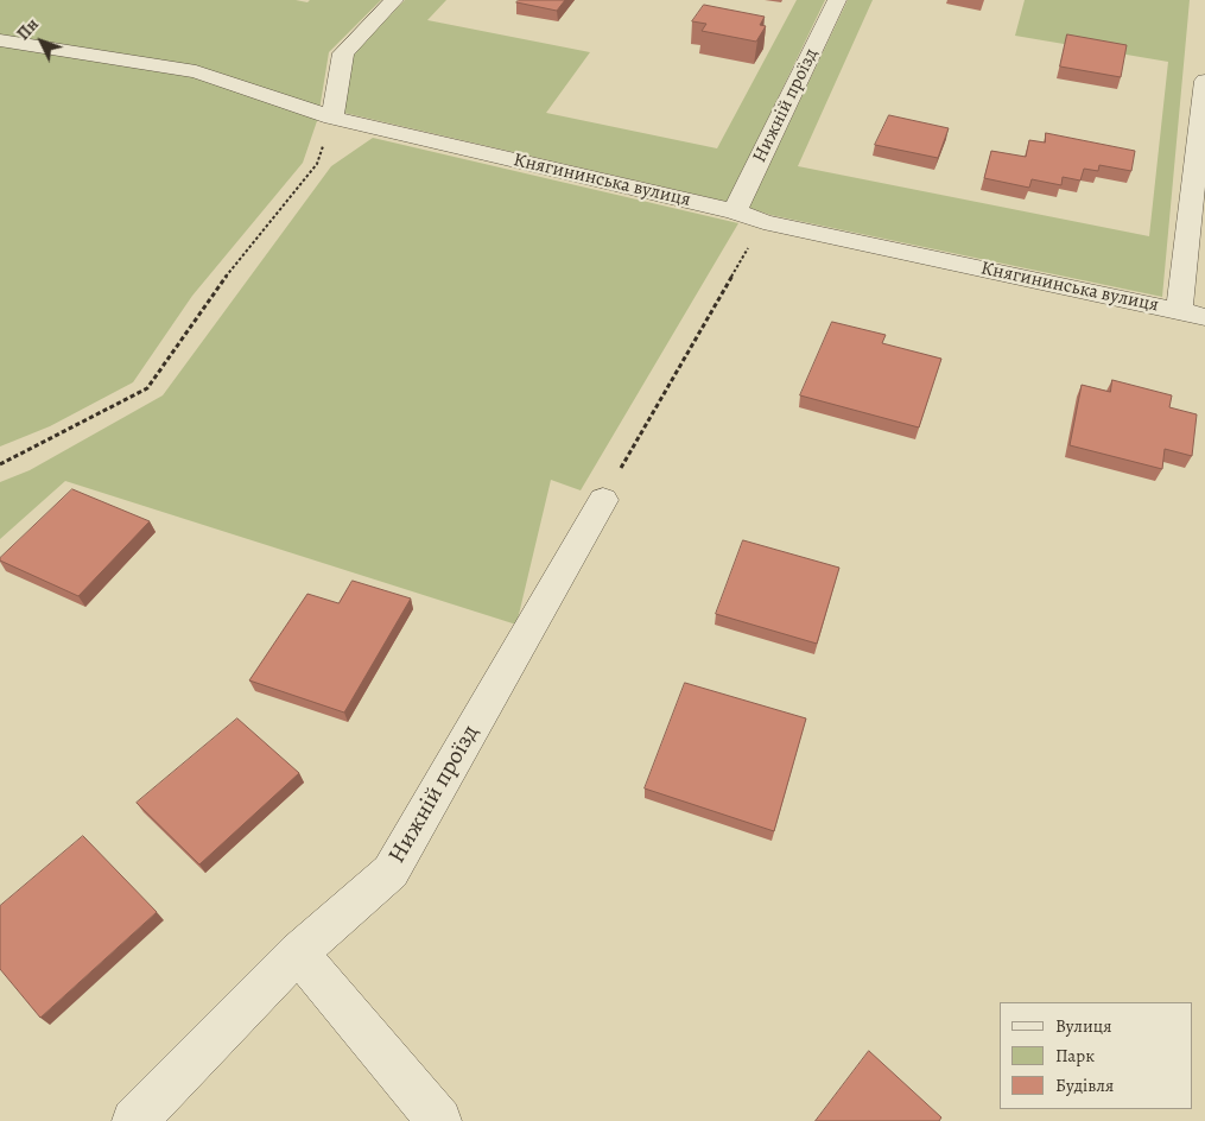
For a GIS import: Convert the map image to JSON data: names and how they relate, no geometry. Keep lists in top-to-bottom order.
{
  "streets": {
    "street": ["Нижній проїзд", "Княгининська вулиця"]
  },
  "crossings": [
    ["Нижній проїзд", "Княгининська вулиця"]
  ],
  "legend": ["Вулиця", "Парк", "Будівля"],
  "north": "top left"
}
